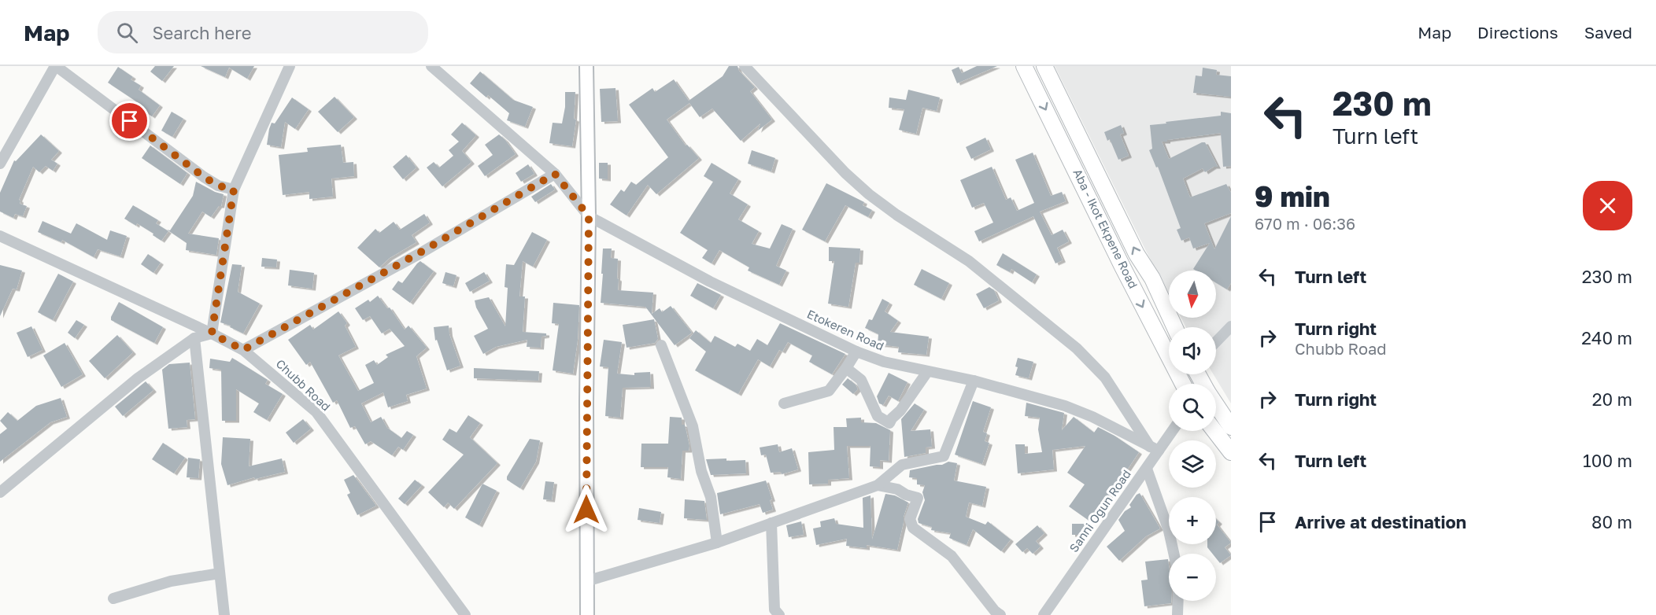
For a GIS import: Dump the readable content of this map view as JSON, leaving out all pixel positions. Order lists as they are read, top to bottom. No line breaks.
{"streets":{"highway":["Aba - Ikot Ekpene Road"],"street":["Etokeren Road","Chubb Road","Sanni Ogun Road"]},"crossings":[["Etokeren Road","Sanni Ogun Road"]],"north":"bottom","page":{"header":"Map","search":"Search here","nav":["Map","Directions","Saved"],"turn":["230 m","Turn left"],"heading":["9 min","670 m · 06:36"],"list":[{"name":"Turn left","value":"230 m"},{"name":"Turn right","note":"Chubb Road","value":"240 m"},{"name":"Turn right","value":"20 m"},{"name":"Turn left","value":"100 m"},{"name":"Arrive at destination","value":"80 m"}],"map_buttons":["+","−"]}}
